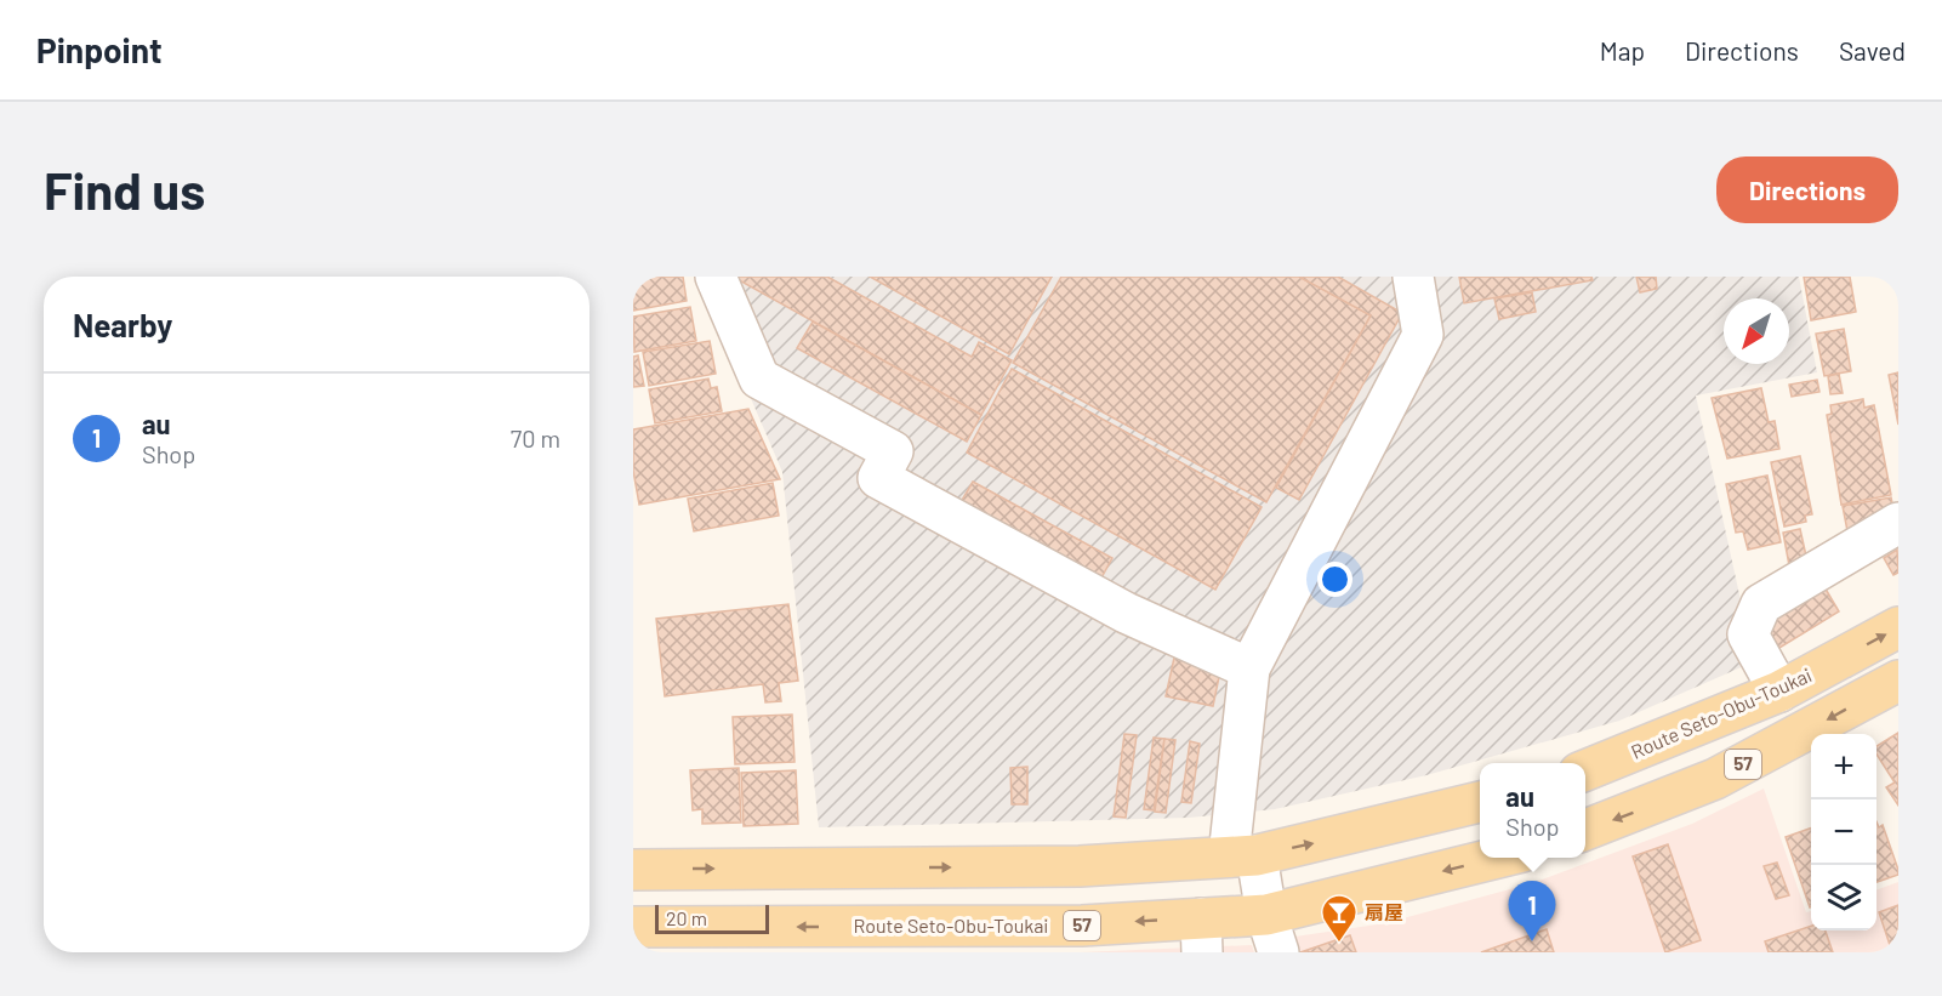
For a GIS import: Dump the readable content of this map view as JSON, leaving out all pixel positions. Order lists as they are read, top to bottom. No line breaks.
{"streets":{"main road":["Route Seto-Obu-Toukai","57"]},"places":{"bar":["扇屋"]},"scale_bar":"20 m","north":"bottom left","page":{"header":"Pinpoint","nav":["Map","Directions","Saved"],"buttons":"Directions","title":"Find us","heading":"Nearby","list":[{"mark":"1","name":"au","note":"Shop","value":"70 m"}],"map_buttons":["+","−"],"popup":["au","Shop"],"pins":"1","scale":"20 m"}}
